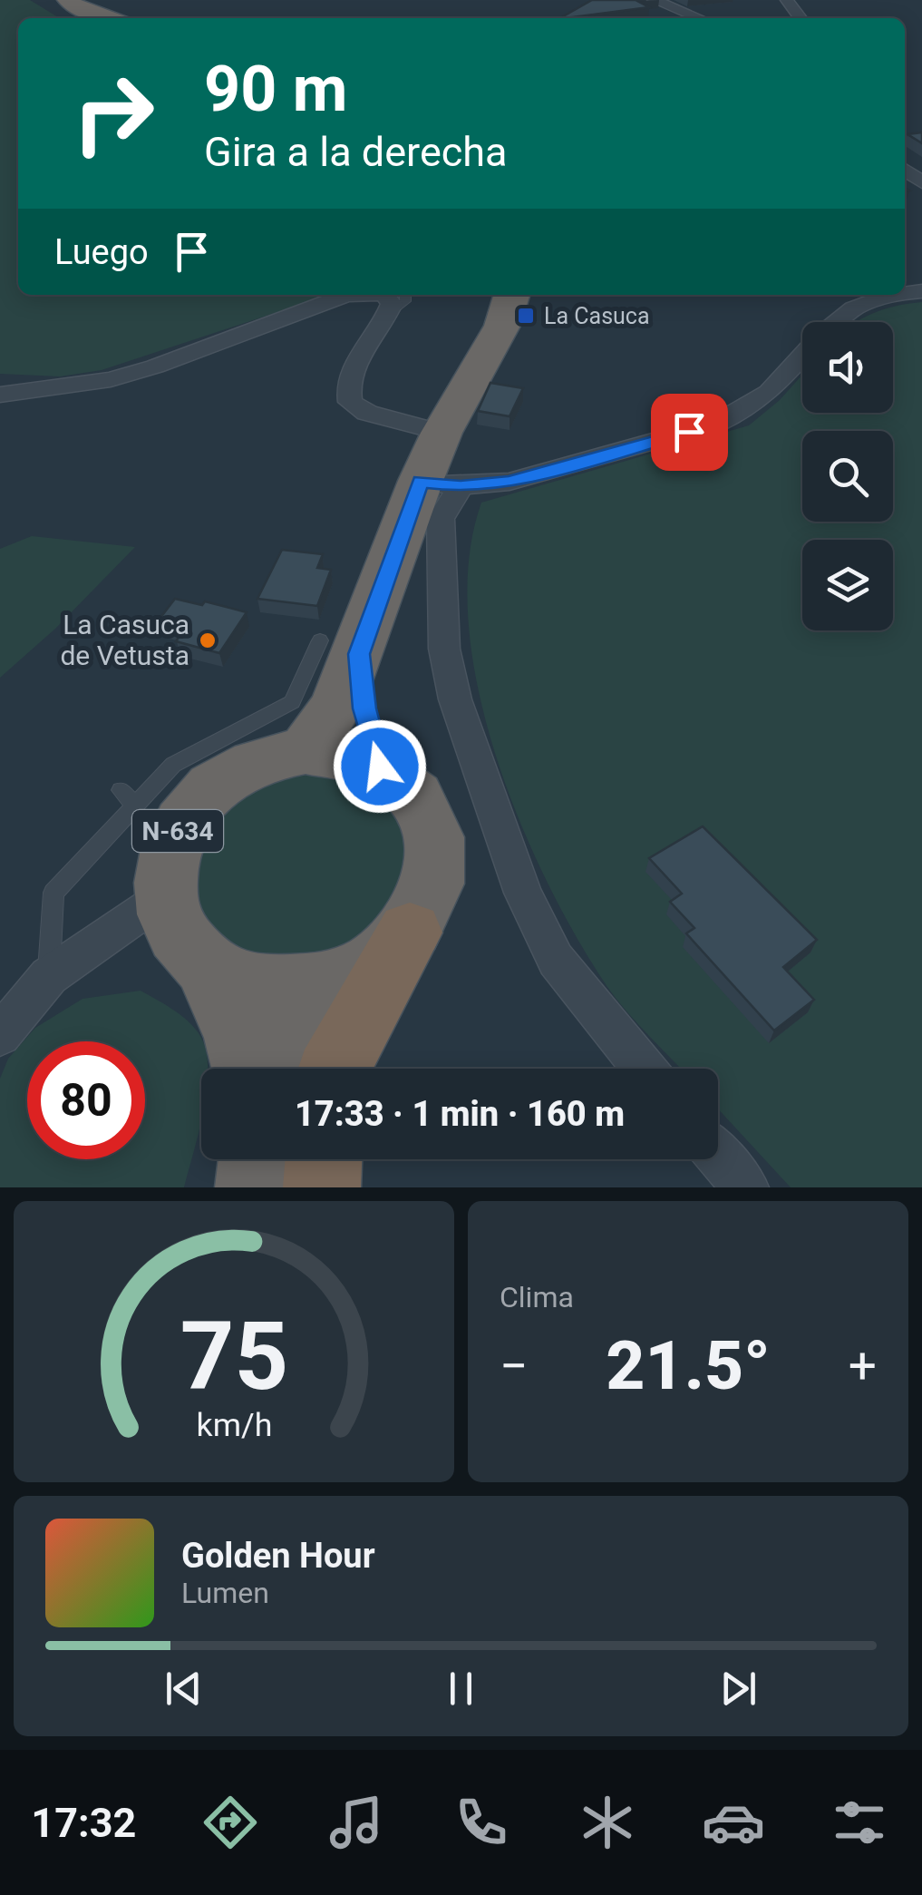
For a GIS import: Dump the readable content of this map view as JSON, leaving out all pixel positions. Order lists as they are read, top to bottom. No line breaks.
{"streets":{"highway":["N-634"]},"places":{"transit":["La Casuca"],"other":["La Casuca de Vetusta"]},"page":{"turn":["90 m","Gira a la derecha"],"then":"Luego","limit":"80","trip":"17:33 · 1 min · 160 m","tile":"Clima","heat":["−","21.5°","+"],"song":["Golden Hour","Lumen"],"tabs":"17:32","gauge":["75","km/h"]}}
